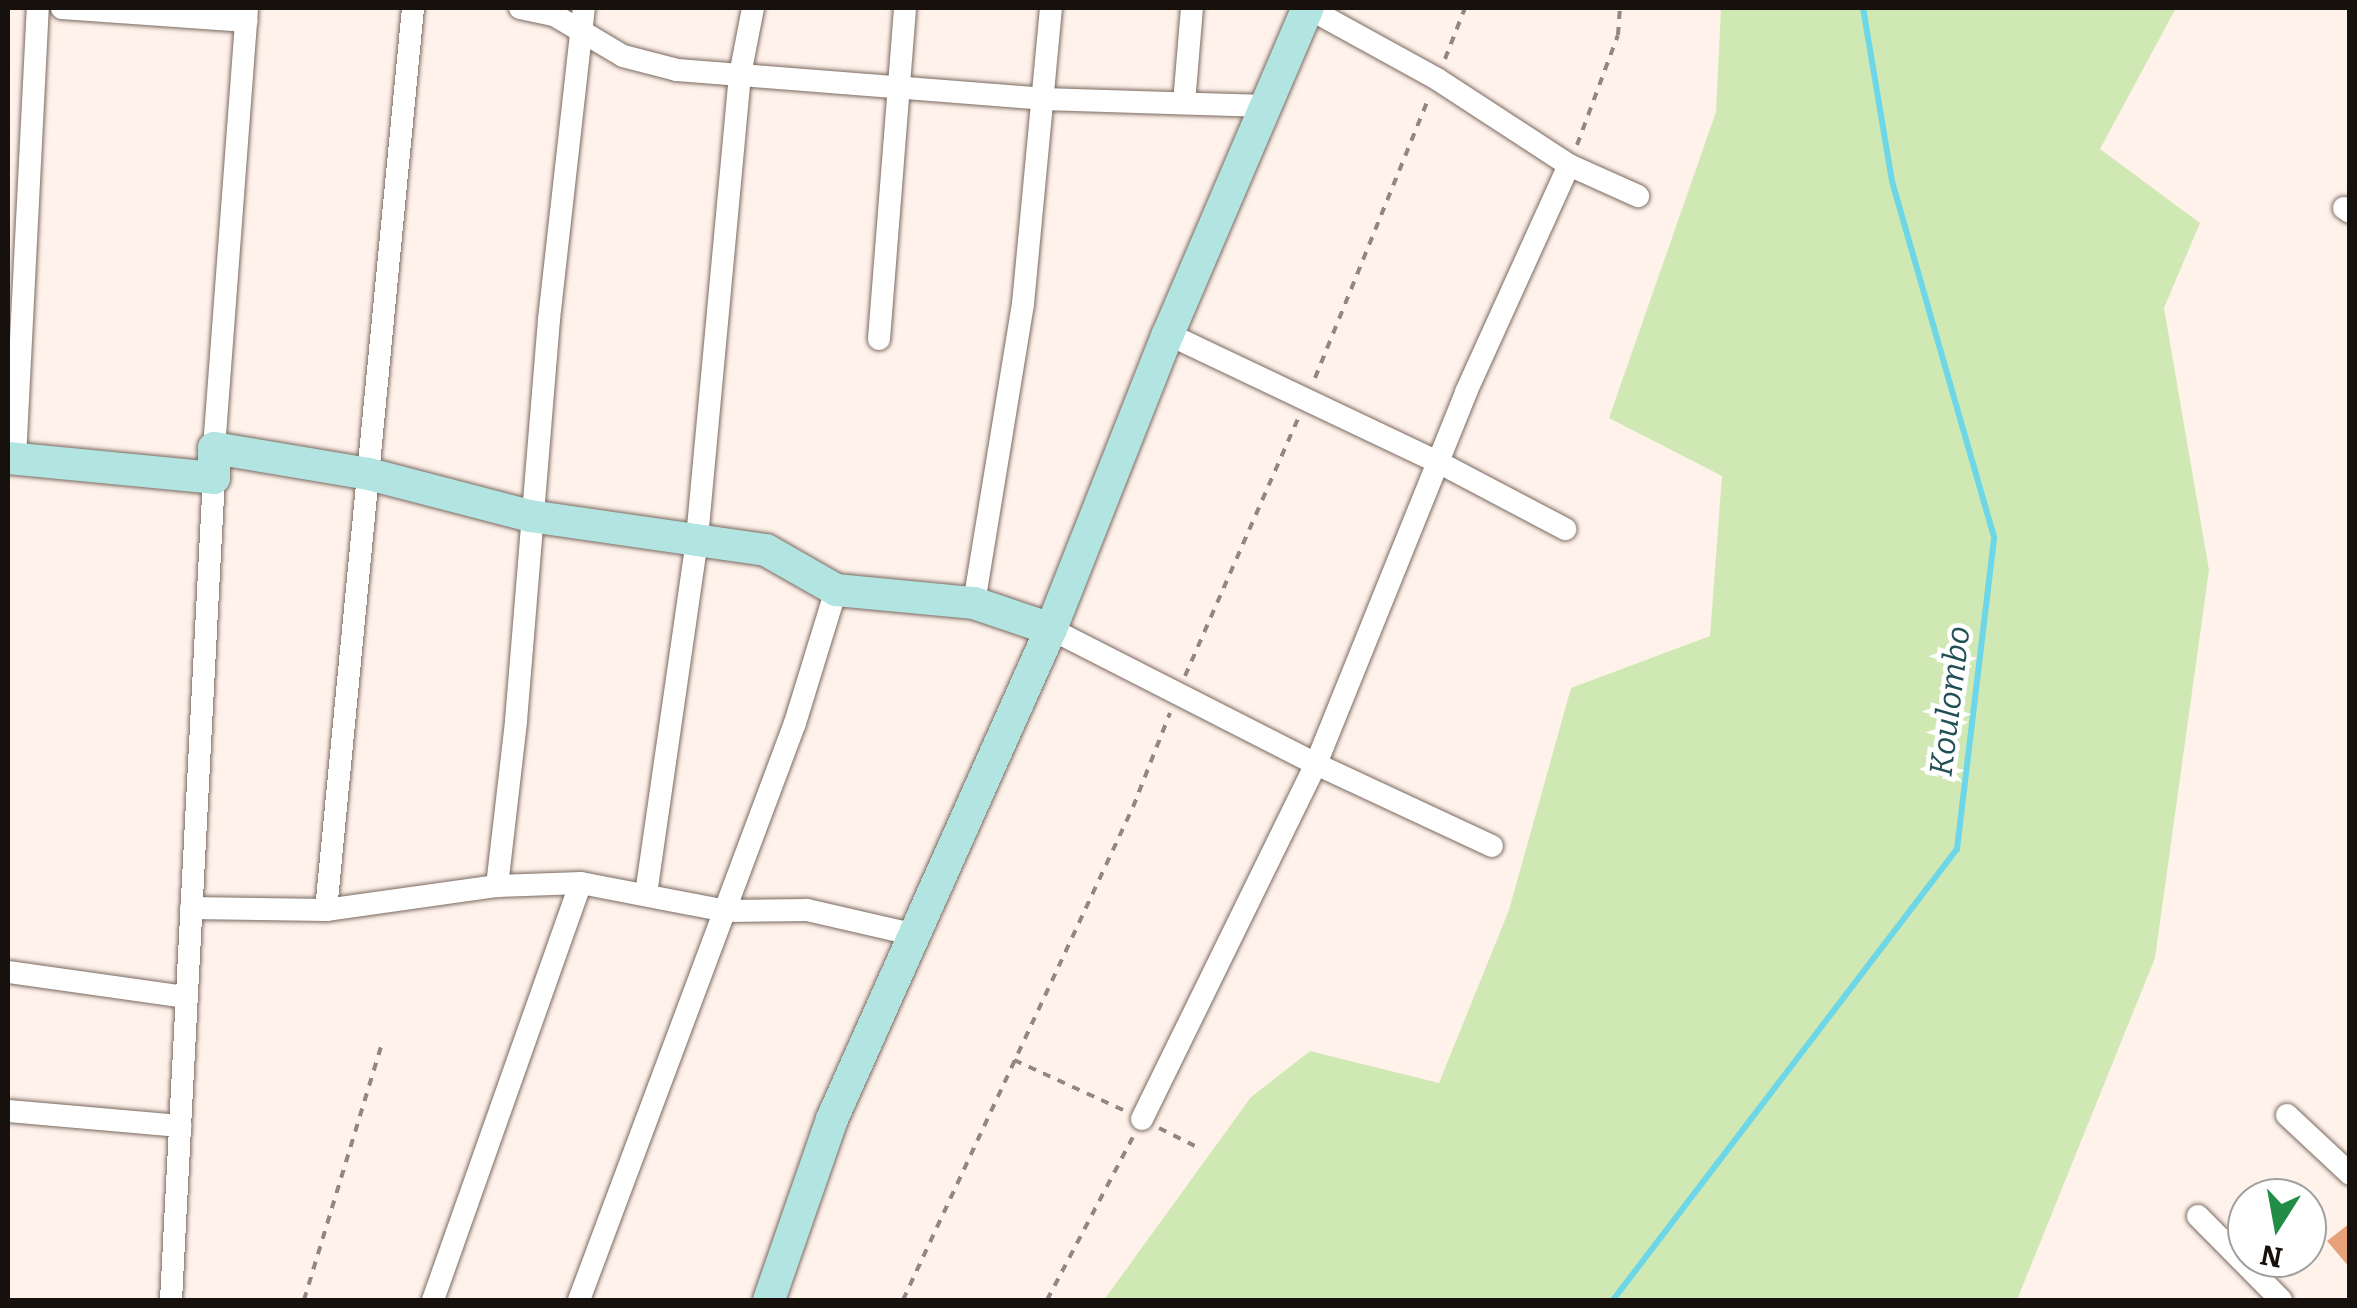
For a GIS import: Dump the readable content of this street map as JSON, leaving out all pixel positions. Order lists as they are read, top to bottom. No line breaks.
{"water":["Koulombo"],"north":"bottom"}
